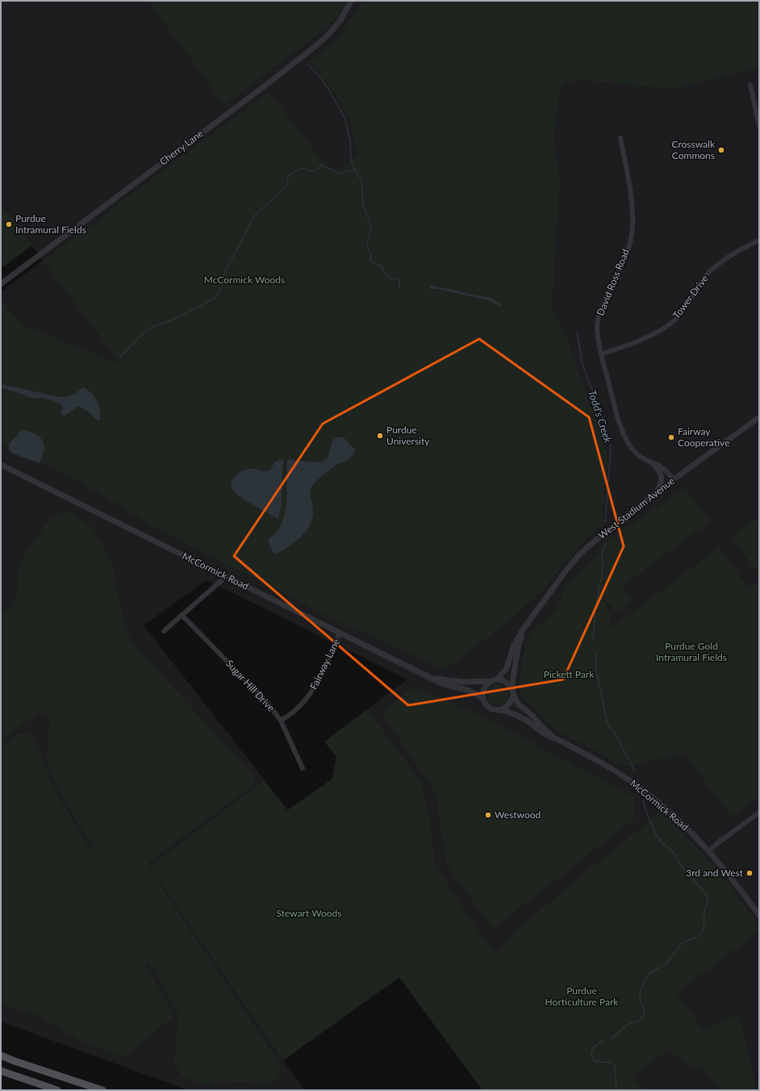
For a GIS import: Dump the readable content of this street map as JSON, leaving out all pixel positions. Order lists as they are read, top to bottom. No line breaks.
{"streets":{"street":["Cherry Lane","David Ross Road","Tower Drive","West Stadium Avenue","McCormick Road","Fairway Lane","Sugar Hill Drive"]},"crossings":[["David Ross Road","Tower Drive"],["David Ross Road","West Stadium Avenue"],["West Stadium Avenue","McCormick Road"],["McCormick Road","Fairway Lane"],["Fairway Lane","Sugar Hill Drive"]],"water":["Todd's Creek"],"parks":["McCormick Woods","Purdue Gold Intramural Fields","Pickett Park","Stewart Woods","Purdue Horticulture Park"],"places":["Crosswalk Commons","Purdue Intramural Fields","Purdue University","Fairway Cooperative","Westwood","3rd and West"]}
